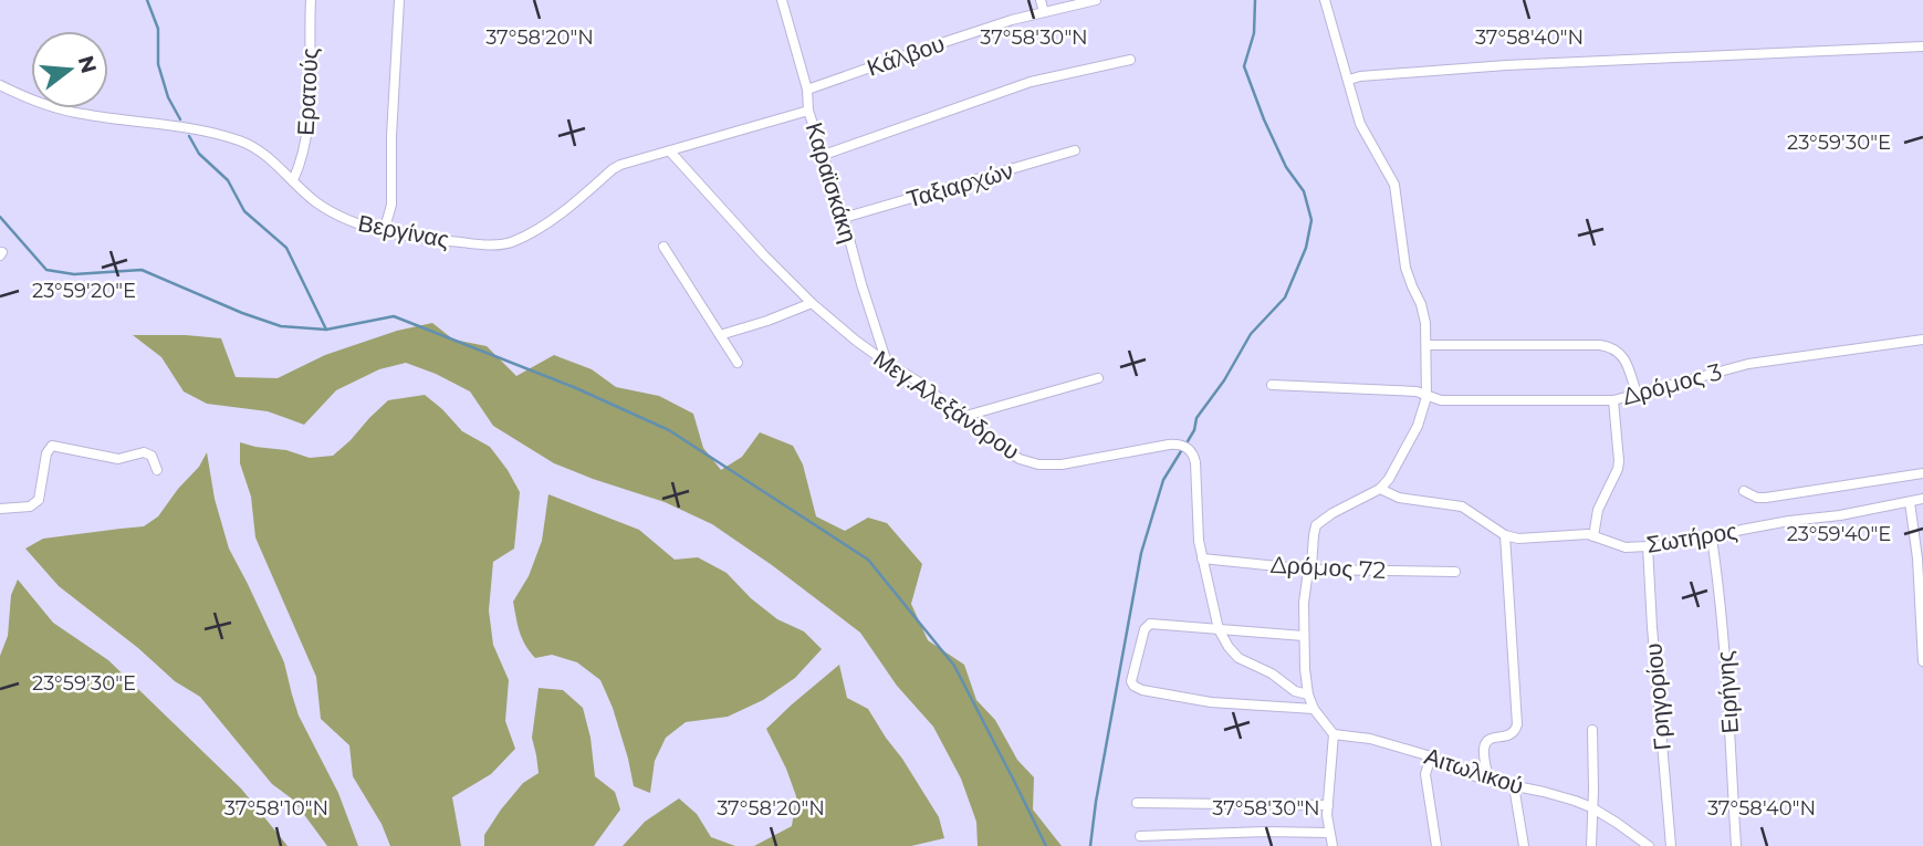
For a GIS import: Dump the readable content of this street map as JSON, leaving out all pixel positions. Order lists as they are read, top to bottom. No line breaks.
{"streets":{"street":["Κάλβου","Ερατούς","Καραϊσκάκη","Ταξιαρχών","Βεργίνας","Δρόμος 3","Μεγ.Αλεξάνδρου","Σωτήρος","Δρόμος 72","Ειρήνης","Γρηγορίου","Αιτωλικού"]},"crossings":[["Κάλβου","Καραϊσκάκη"],["Ερατούς","Βεργίνας"],["Καραϊσκάκη","Ταξιαρχών"],["Καραϊσκάκη","Βεργίνας"],["Καραϊσκάκη","Μεγ.Αλεξάνδρου"],["Βεργίνας","Μεγ.Αλεξάνδρου"],["Μεγ.Αλεξάνδρου","Δρόμος 72"],["Σωτήρος","Ειρήνης"],["Σωτήρος","Γρηγορίου"]],"north":"right","coordinates":["37°58'20\"N","37°58'30\"N","37°58'40\"N","23°59'30\"E","23°59'20\"E","23°59'40\"E","37°58'10\"N"]}
